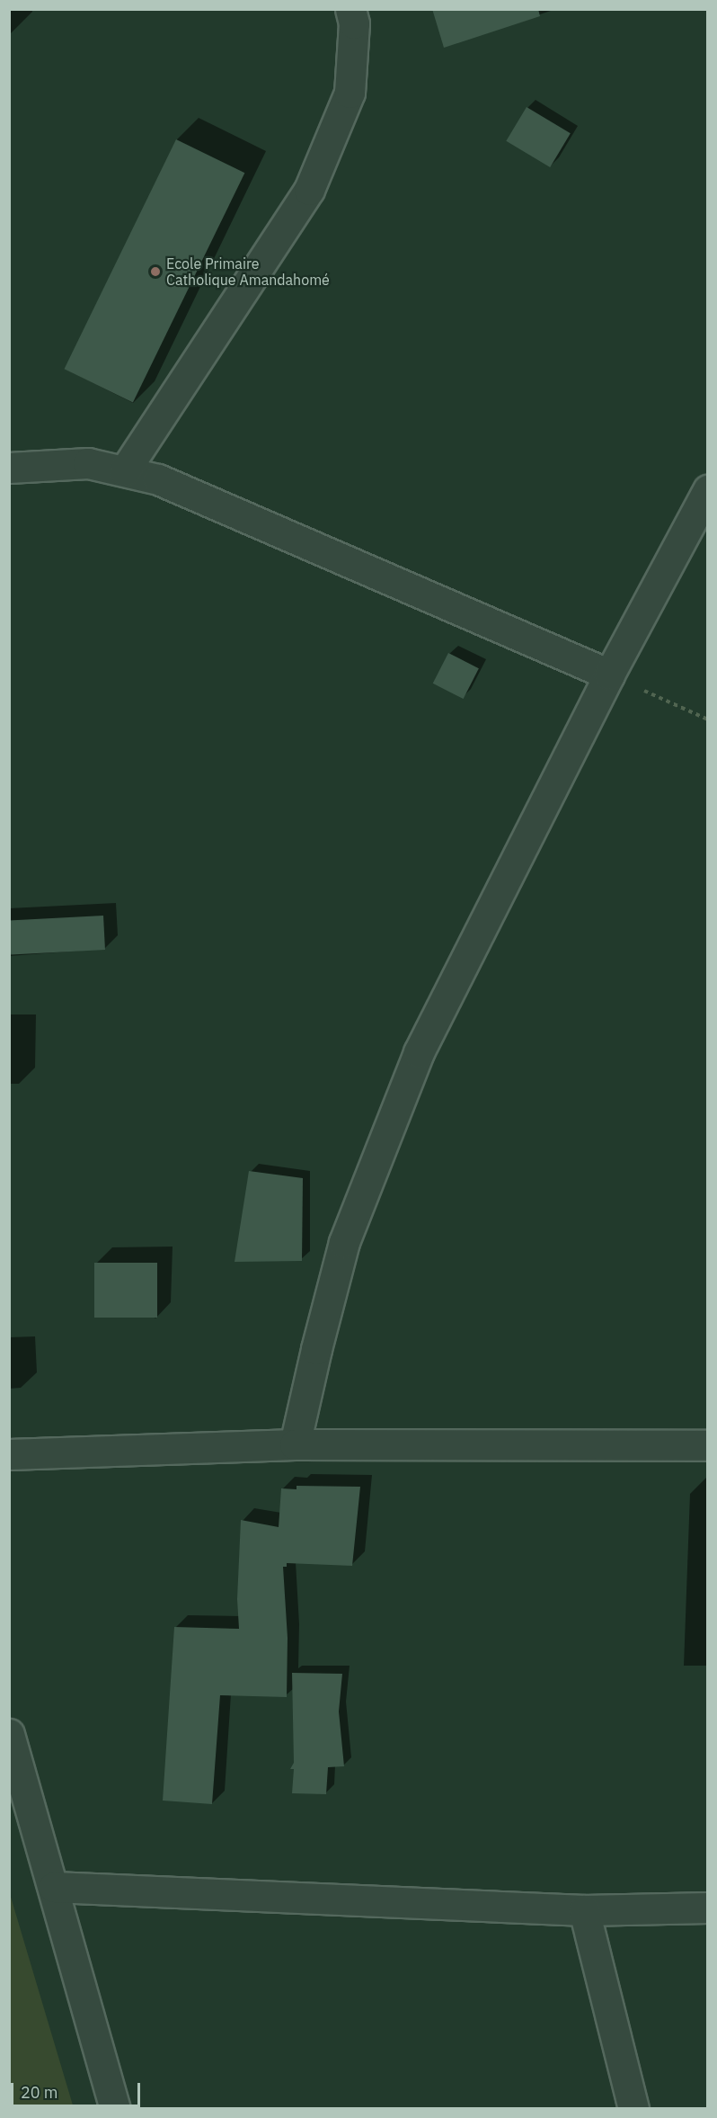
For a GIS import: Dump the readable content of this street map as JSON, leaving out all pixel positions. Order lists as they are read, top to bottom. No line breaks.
{"places":["Ecole Primaire Catholique Amandahomé"],"scale_bar":"20 m"}
